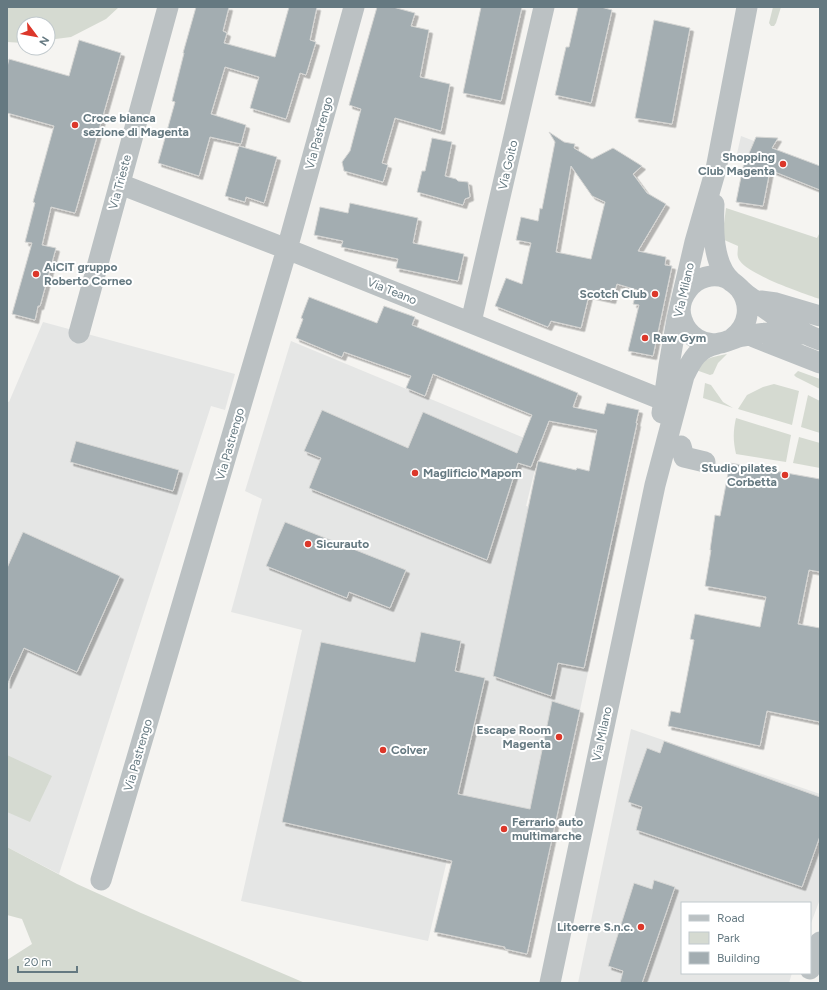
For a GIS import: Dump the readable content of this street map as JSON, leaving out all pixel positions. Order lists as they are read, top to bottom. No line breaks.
{"streets":{"street":["Via Pastrengo","Via Goito","Via Trieste","Via Milano","Via Teano"]},"crossings":[["Via Pastrengo","Via Teano"],["Via Goito","Via Teano"],["Via Trieste","Via Teano"],["Via Milano","Via Teano"]],"places":["Croce bianca sezione di Magenta","Shopping Club Magenta","AiCiT gruppo Roberto Corneo","Scotch Club","Raw Gym","Maglificio Mapom","Studio pilates Corbetta","Sicurauto","Escape Room Magenta","Colver","Ferrario auto multimarche","Litoerre S.n.c."],"legend":["Road","Park","Building"],"scale_bar":"20 m","north":"bottom right"}
